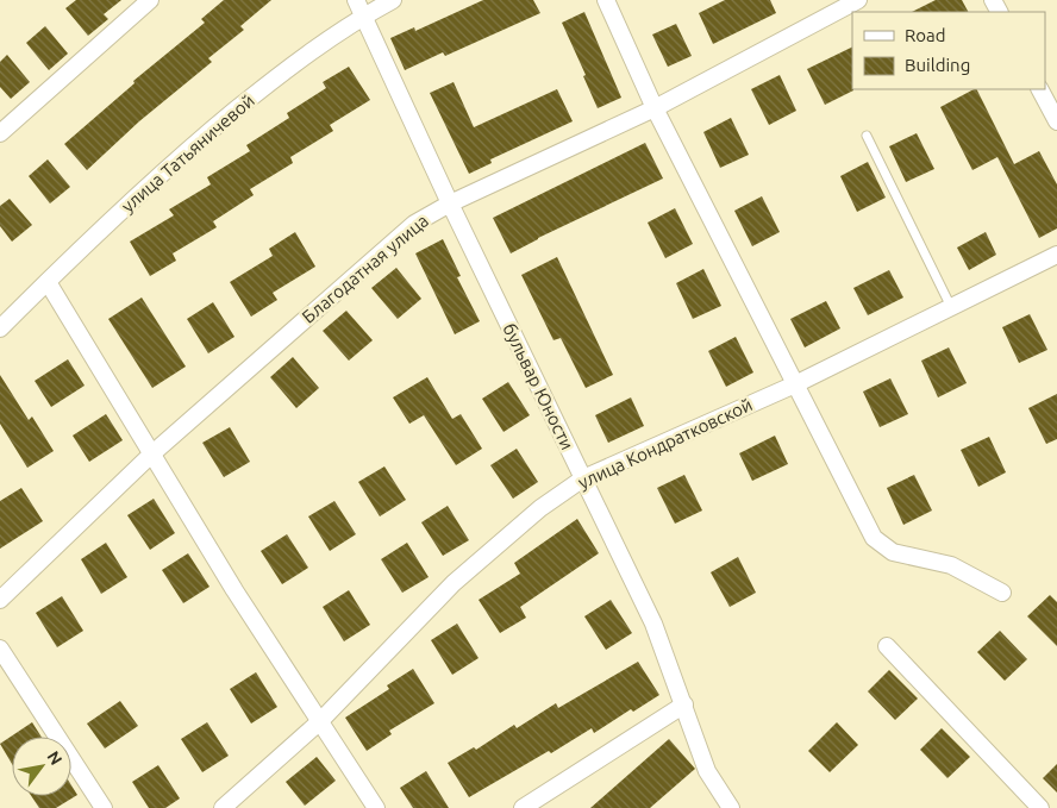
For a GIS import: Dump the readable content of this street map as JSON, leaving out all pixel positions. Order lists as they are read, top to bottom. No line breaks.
{"streets":{"street":["улица Татьяничевой","Благодатная улица","бульвар Юности","улица Кондратковской"]},"crossings":[["улица Татьяничевой","бульвар Юности"],["Благодатная улица","бульвар Юности"],["бульвар Юности","улица Кондратковской"]],"legend":["Road","Building"],"north":"top right"}
